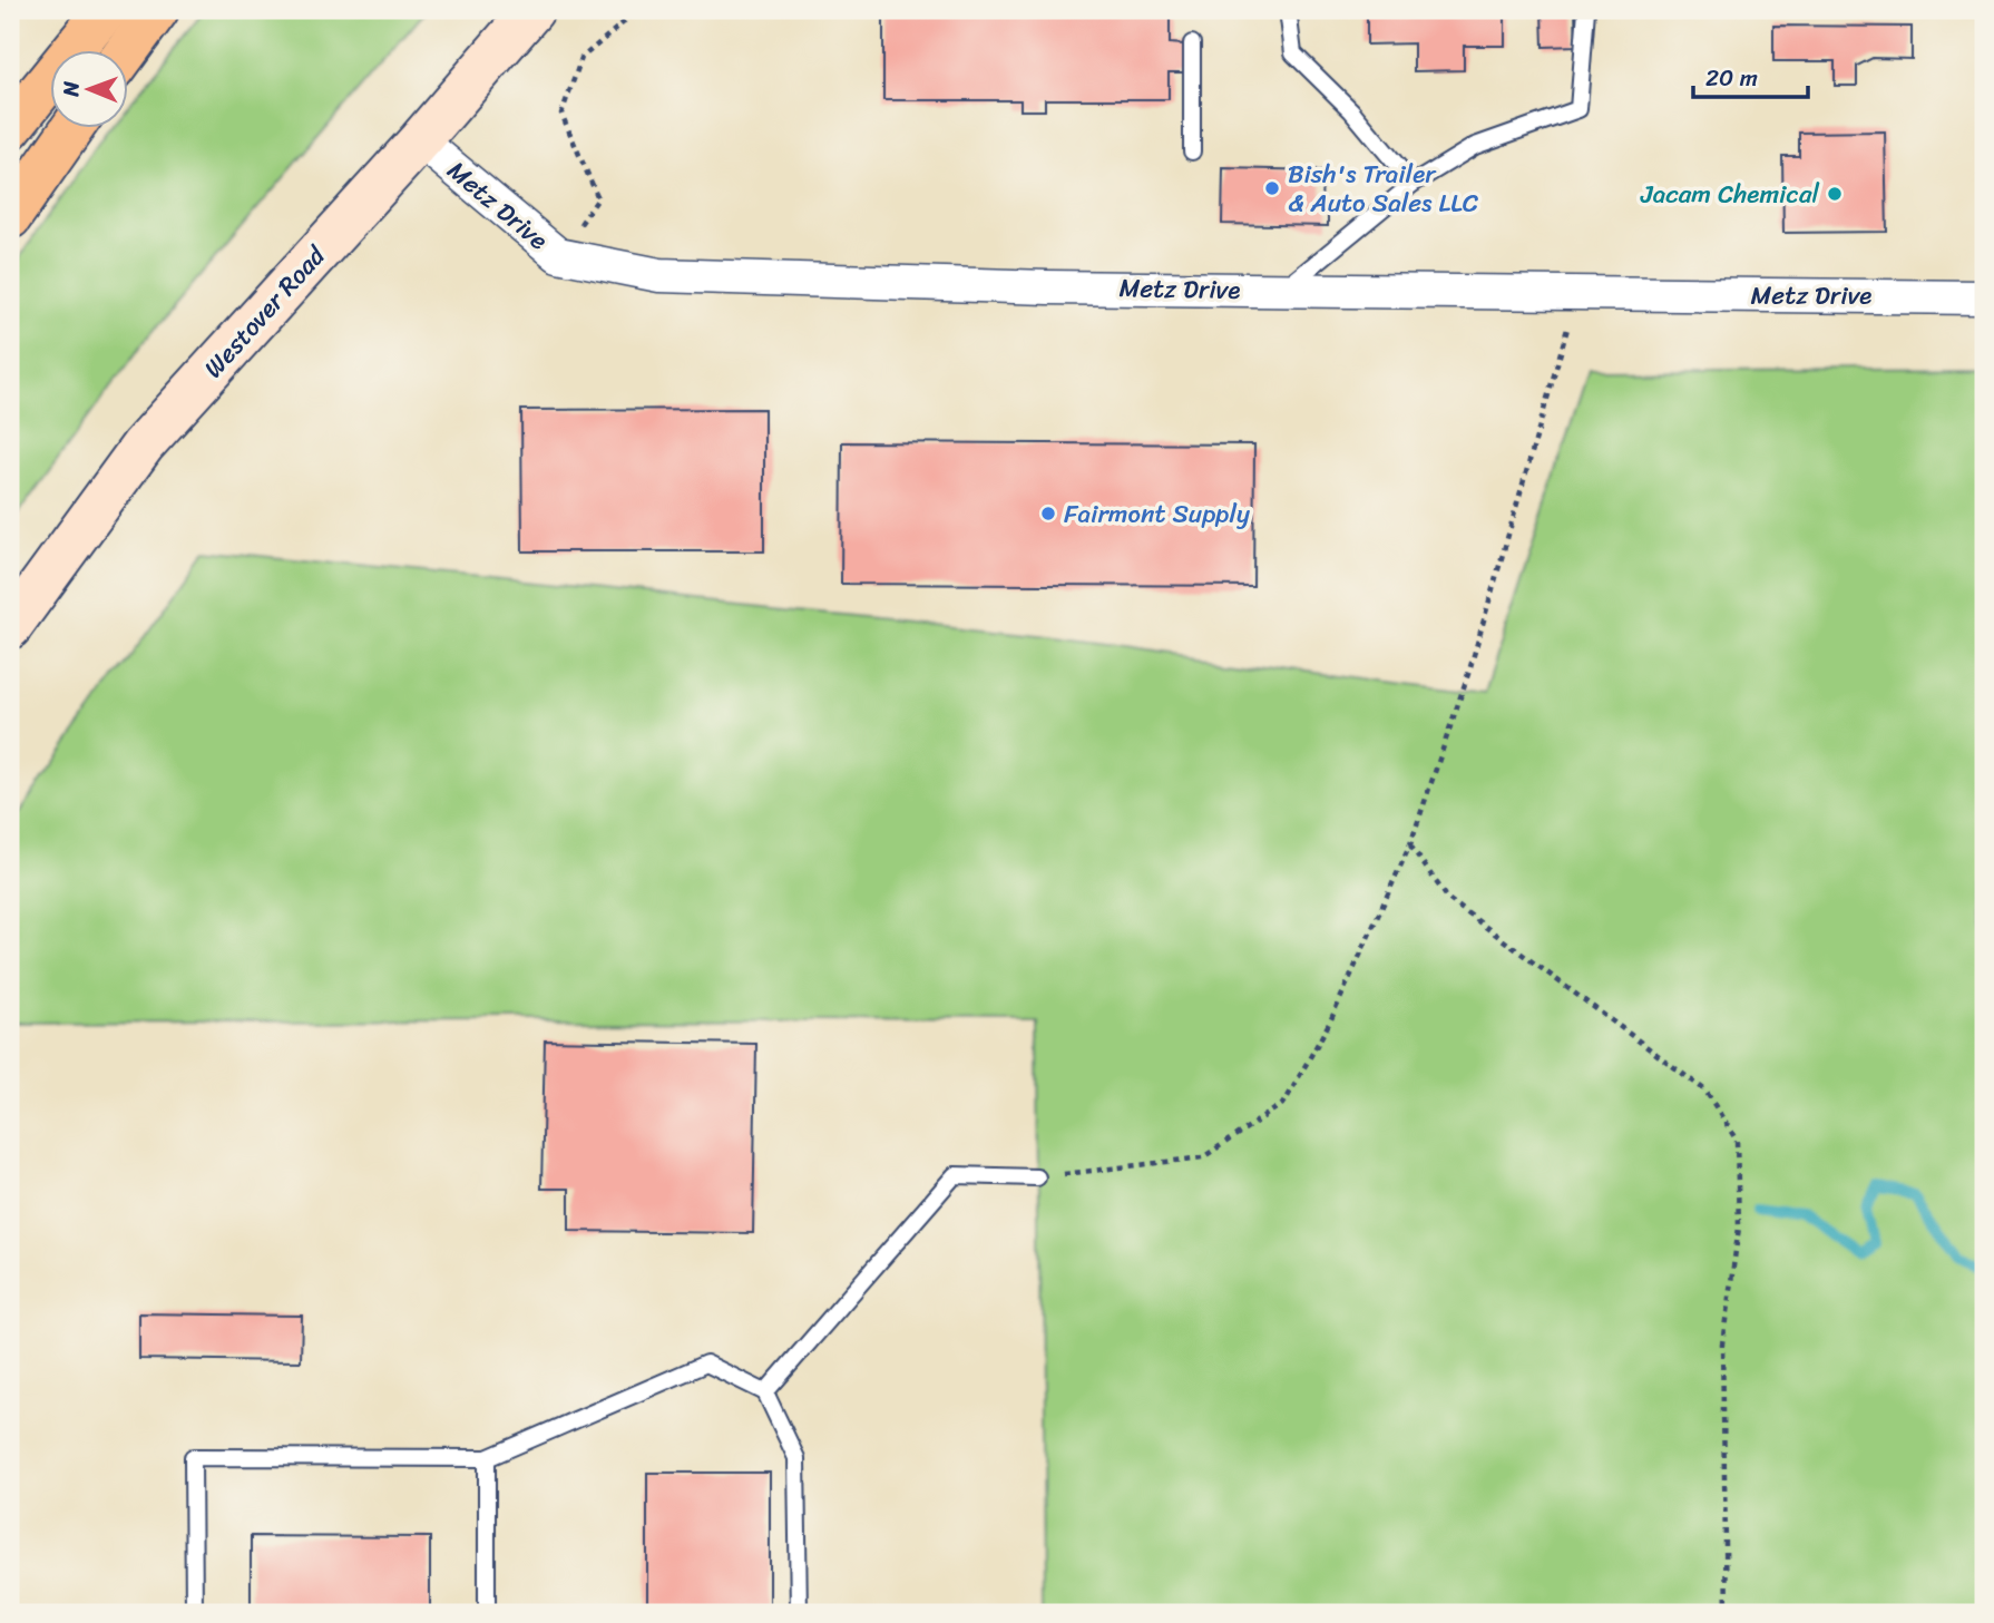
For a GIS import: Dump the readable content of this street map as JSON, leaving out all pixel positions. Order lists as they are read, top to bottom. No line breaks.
{"streets":{"street":["Metz Drive","Westover Road"]},"crossings":[["Metz Drive","Westover Road"]],"places":["Bish's Trailer & Auto Sales LLC","Jacam Chemical","Fairmont Supply"],"scale_bar":"20 m","north":"left"}
